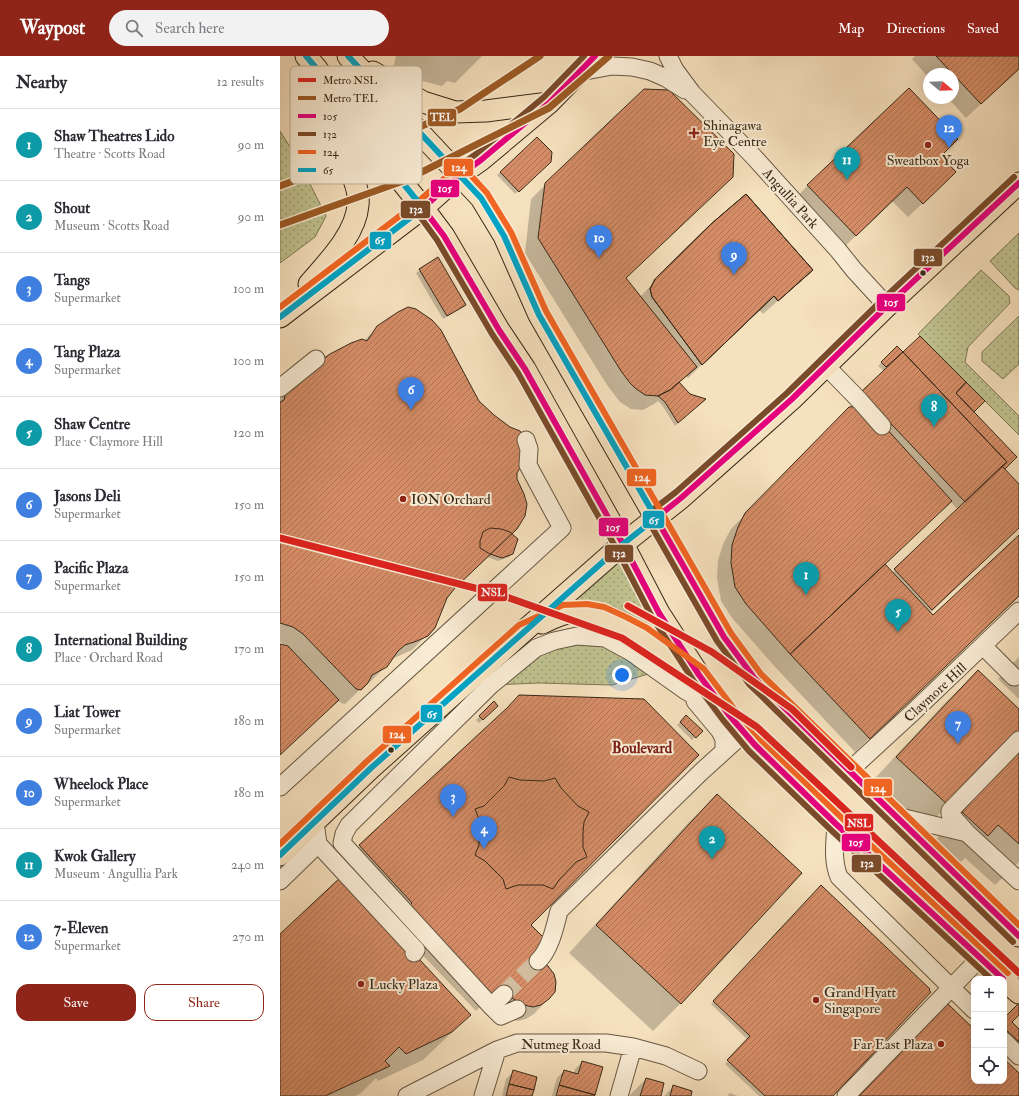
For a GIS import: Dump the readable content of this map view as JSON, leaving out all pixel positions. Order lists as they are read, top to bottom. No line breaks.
{"streets":{"street":["Angullia Park","Claymore Hill","Nutmeg Road"]},"districts":["Boulevard"],"places":{"health":["Shinagawa Eye Centre"],"other":["Sweatbox Yoga","ION Orchard","Lucky Plaza","Grand Hyatt Singapore","Far East Plaza"]},"lines":["metro line TEL","transit line 105","transit line 132","transit line 65","transit line 124","metro line NSL"],"legend":["Metro NSL","Metro TEL","105","132","124","65"],"north":"right","page":{"header":"Waypost","search":"Search here","nav":["Map","Directions","Saved"],"heading":["Nearby","12 results"],"list":[{"mark":"1","name":"Shaw Theatres Lido","note":"Theatre · Scotts Road","value":"90 m"},{"mark":"2","name":"Shout","note":"Museum · Scotts Road","value":"90 m"},{"mark":"3","name":"Tangs","note":"Supermarket","value":"100 m"},{"mark":"4","name":"Tang Plaza","note":"Supermarket","value":"100 m"},{"mark":"5","name":"Shaw Centre","note":"Place · Claymore Hill","value":"120 m"},{"mark":"6","name":"Jasons Deli","note":"Supermarket","value":"150 m"},{"mark":"7","name":"Pacific Plaza","note":"Supermarket","value":"150 m"},{"mark":"8","name":"International Building","note":"Place · Orchard Road","value":"170 m"},{"mark":"9","name":"Liat Tower","note":"Supermarket","value":"180 m"},{"mark":"10","name":"Wheelock Place","note":"Supermarket","value":"180 m"},{"mark":"11","name":"Kwok Gallery","note":"Museum · Angullia Park","value":"240 m"},{"mark":"12","name":"7-Eleven","note":"Supermarket","value":"270 m"}],"pins":["12","11","10","9","6","8","1","5","7","3","4","2"],"buttons":["Save","Share"],"map_buttons":["+","−"]}}
